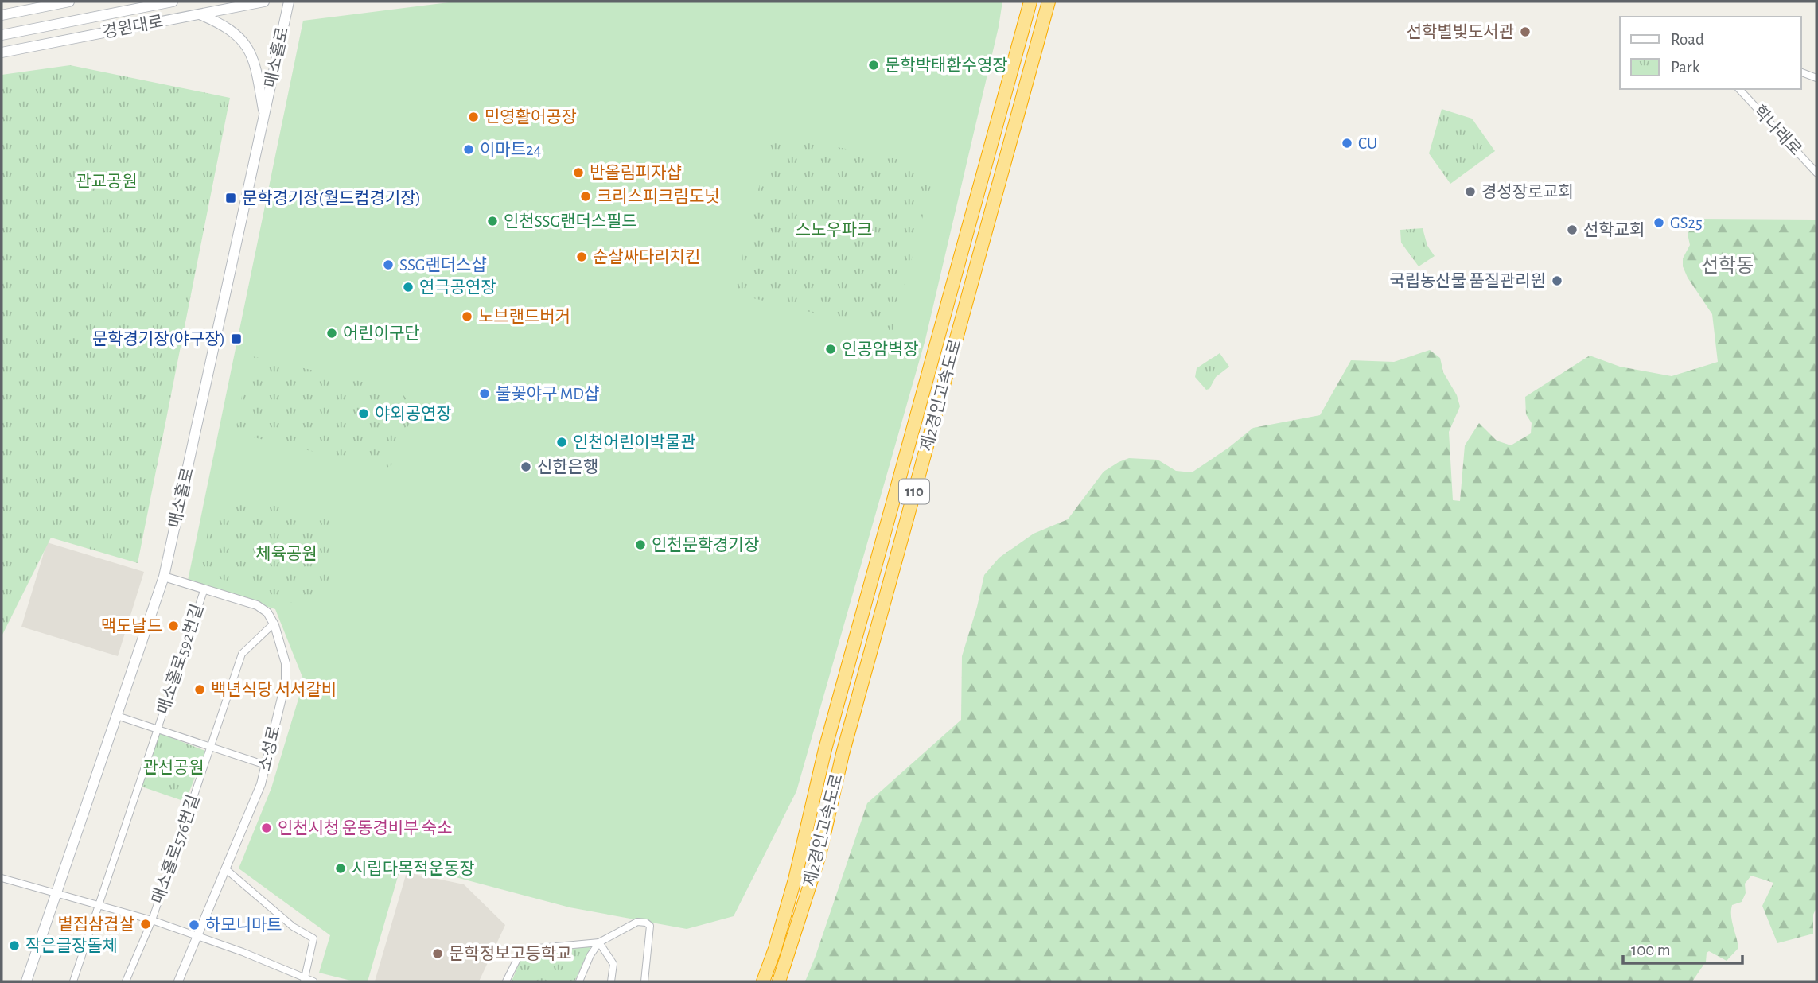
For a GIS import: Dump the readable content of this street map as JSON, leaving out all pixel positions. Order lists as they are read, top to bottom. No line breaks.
{"streets":{"highway":["제2경인고속도로","110"],"main road":["경원대로","매소홀로"],"street":["학나래로","매소홀로592번길","소성로","매소홀로576번길"]},"crossings":[["매소홀로","매소홀로592번길"],["매소홀로","매소홀로576번길"],["매소홀로592번길","소성로"],["매소홀로592번길","매소홀로576번길"],["소성로","매소홀로576번길"]],"districts":["선학동"],"parks":["관교공원","스노우파크","체육공원","관선공원"],"places":{"other":["선학별빛도서관","문학박태환수영장","민영활어공장","CU","이마트24","반올림피자샵","경성장로교회","크리스피크림도넛","인천SSG랜더스필드","GS25","선학교회","순살싸다리치킨","SSG랜더스샵","국립농산물 품질관리원","연극공연장","노브랜드버거","어린이구단","인공암벽장","불꽃야구 MD샵","야외공연장","인천어린이박물관","신한은행","인천문학경기장","맥도날드","백년식당 서서갈비","인천시청 운동경비부 숙소","시립다목적운동장","볕집삼겹살","하모니마트","작은글장돌체","문학정보고등학교"],"transit":["문학경기장(월드컵경기장)","문학경기장(야구장)"]},"legend":["Road","Park"],"scale_bar":"100 m"}
